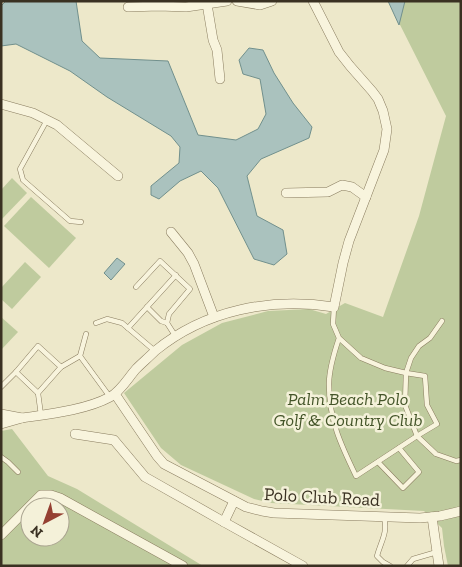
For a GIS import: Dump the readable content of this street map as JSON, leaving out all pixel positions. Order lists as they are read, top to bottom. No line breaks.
{"streets":{"street":["Polo Club Road"]},"parks":["Palm Beach Polo Golf & Country Club"],"north":"bottom left"}
